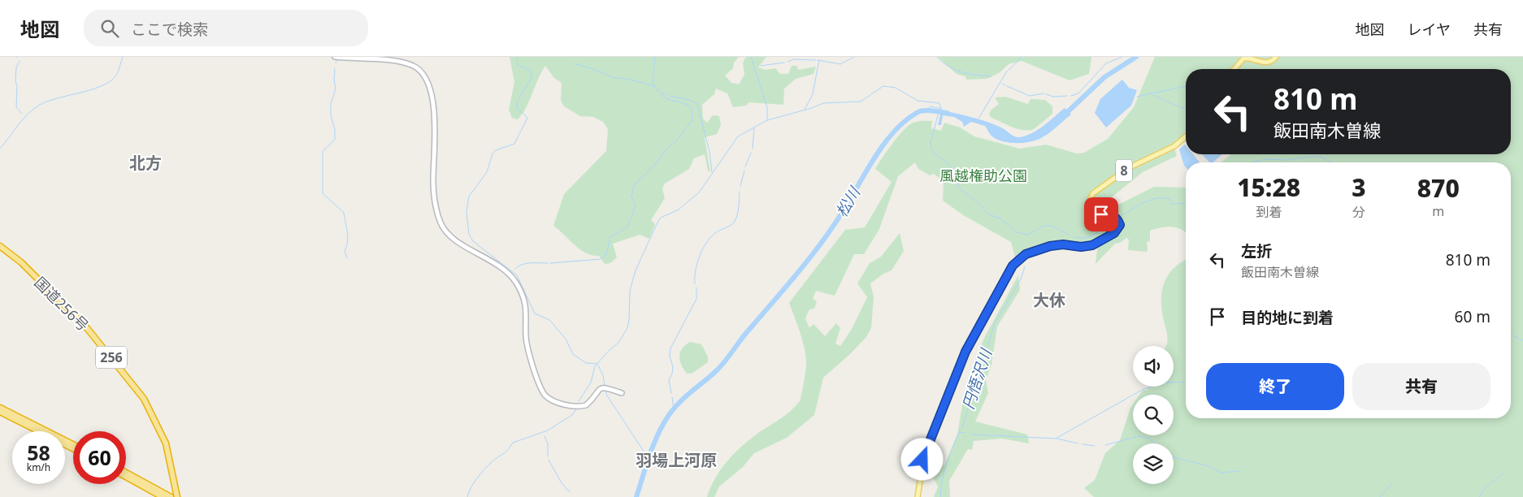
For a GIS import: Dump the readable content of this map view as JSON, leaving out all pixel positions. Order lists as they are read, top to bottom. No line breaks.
{"streets":{"highway":["国道256号","256"],"main road":["8"]},"districts":["北方","大休","羽場上河原"],"water":["松川","円悟沢川"],"parks":["風越権助公園"],"page":{"header":"地図","search":"ここで検索","nav":["地図","レイヤ","共有"],"turn":["810 m","飯田南木曽線"],"eta":["15:28","到着","3","分","870","m"],"list":[{"name":"左折","note":"飯田南木曽線","value":"810 m"},{"name":"目的地に到着","value":"60 m"}],"buttons":["終了","共有"],"speed":"58 km/h","limit":"60"}}
